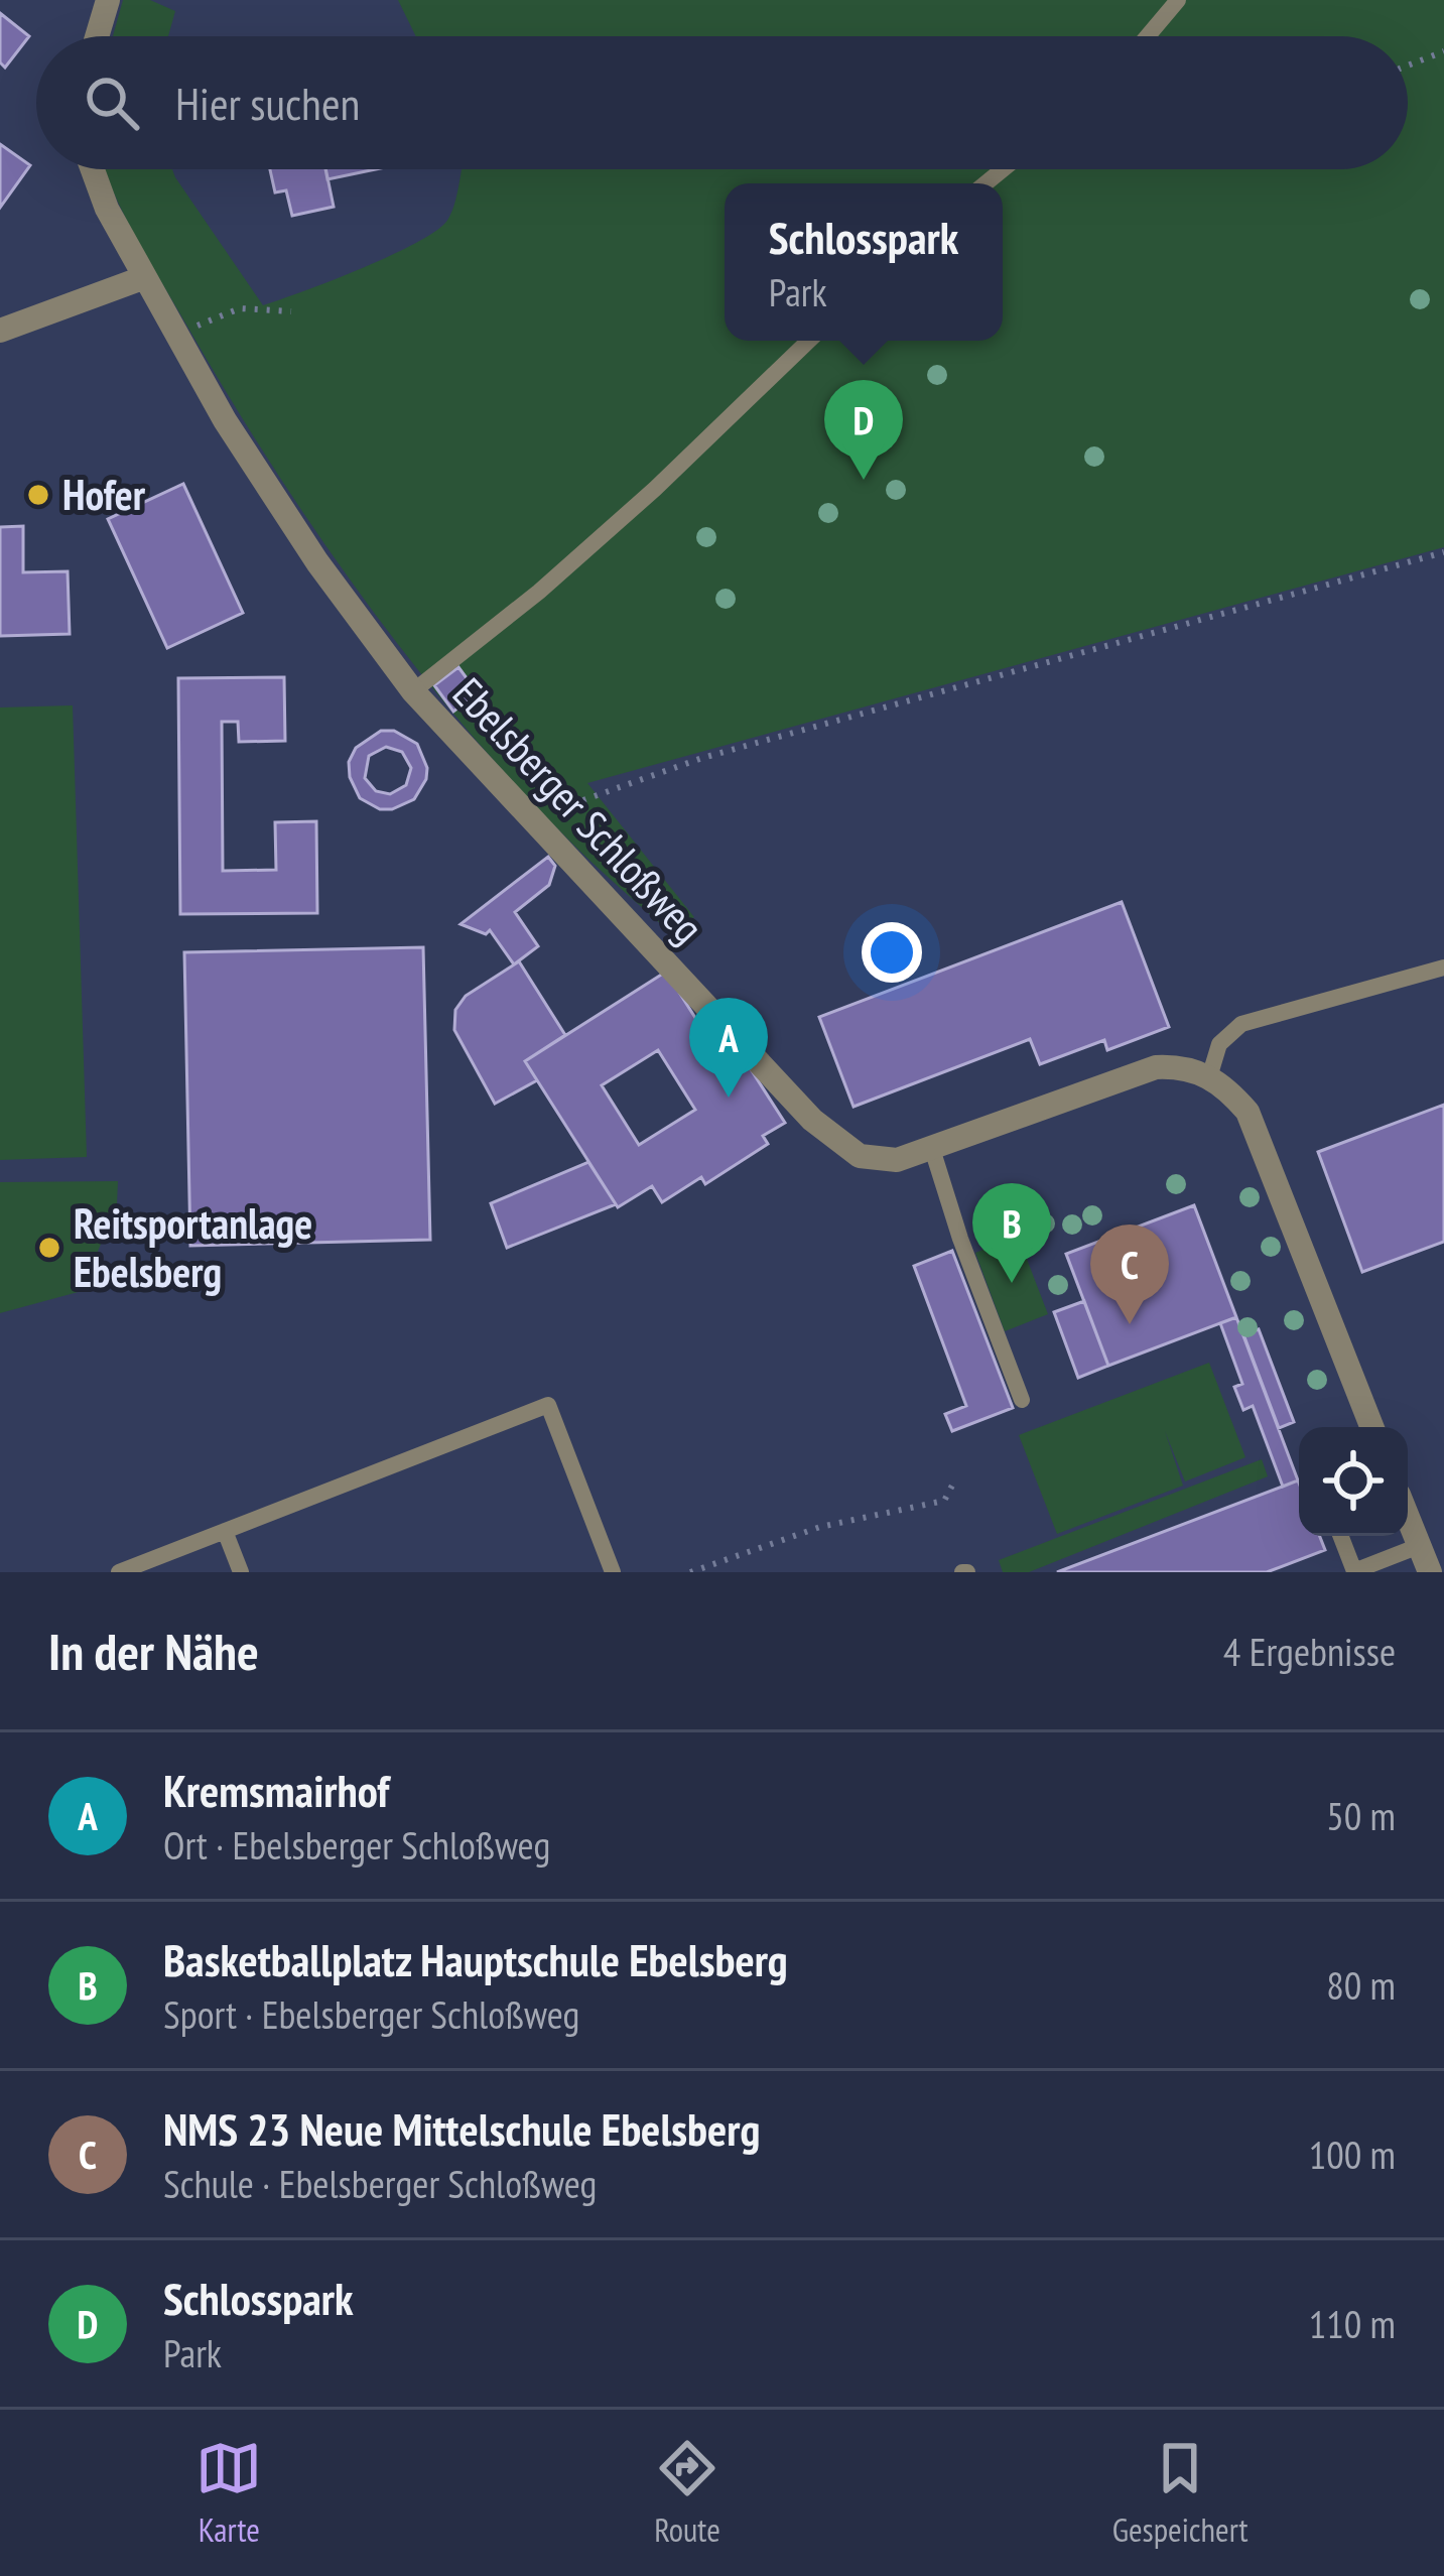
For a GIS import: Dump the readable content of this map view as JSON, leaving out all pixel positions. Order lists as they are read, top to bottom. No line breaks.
{"streets":{"street":["Ebelsberger Schloßweg"]},"places":["Hofer","Reitsportanlage Ebelsberg"],"page":{"search":"Hier suchen","popup":["Schlosspark","Park"],"pins":["D","A","B","C"],"heading":["In der Nähe","4 Ergebnisse"],"list":[{"mark":"A","name":"Kremsmairhof","note":"Ort · Ebelsberger Schloßweg","value":"50 m"},{"mark":"B","name":"Basketballplatz Hauptschule Ebelsberg","note":"Sport · Ebelsberger Schloßweg","value":"80 m"},{"mark":"C","name":"NMS 23 Neue Mittelschule Ebelsberg","note":"Schule · Ebelsberger Schloßweg","value":"100 m"},{"mark":"D","name":"Schlosspark","note":"Park","value":"110 m"}],"nav":["Karte","Route","Gespeichert"]}}
